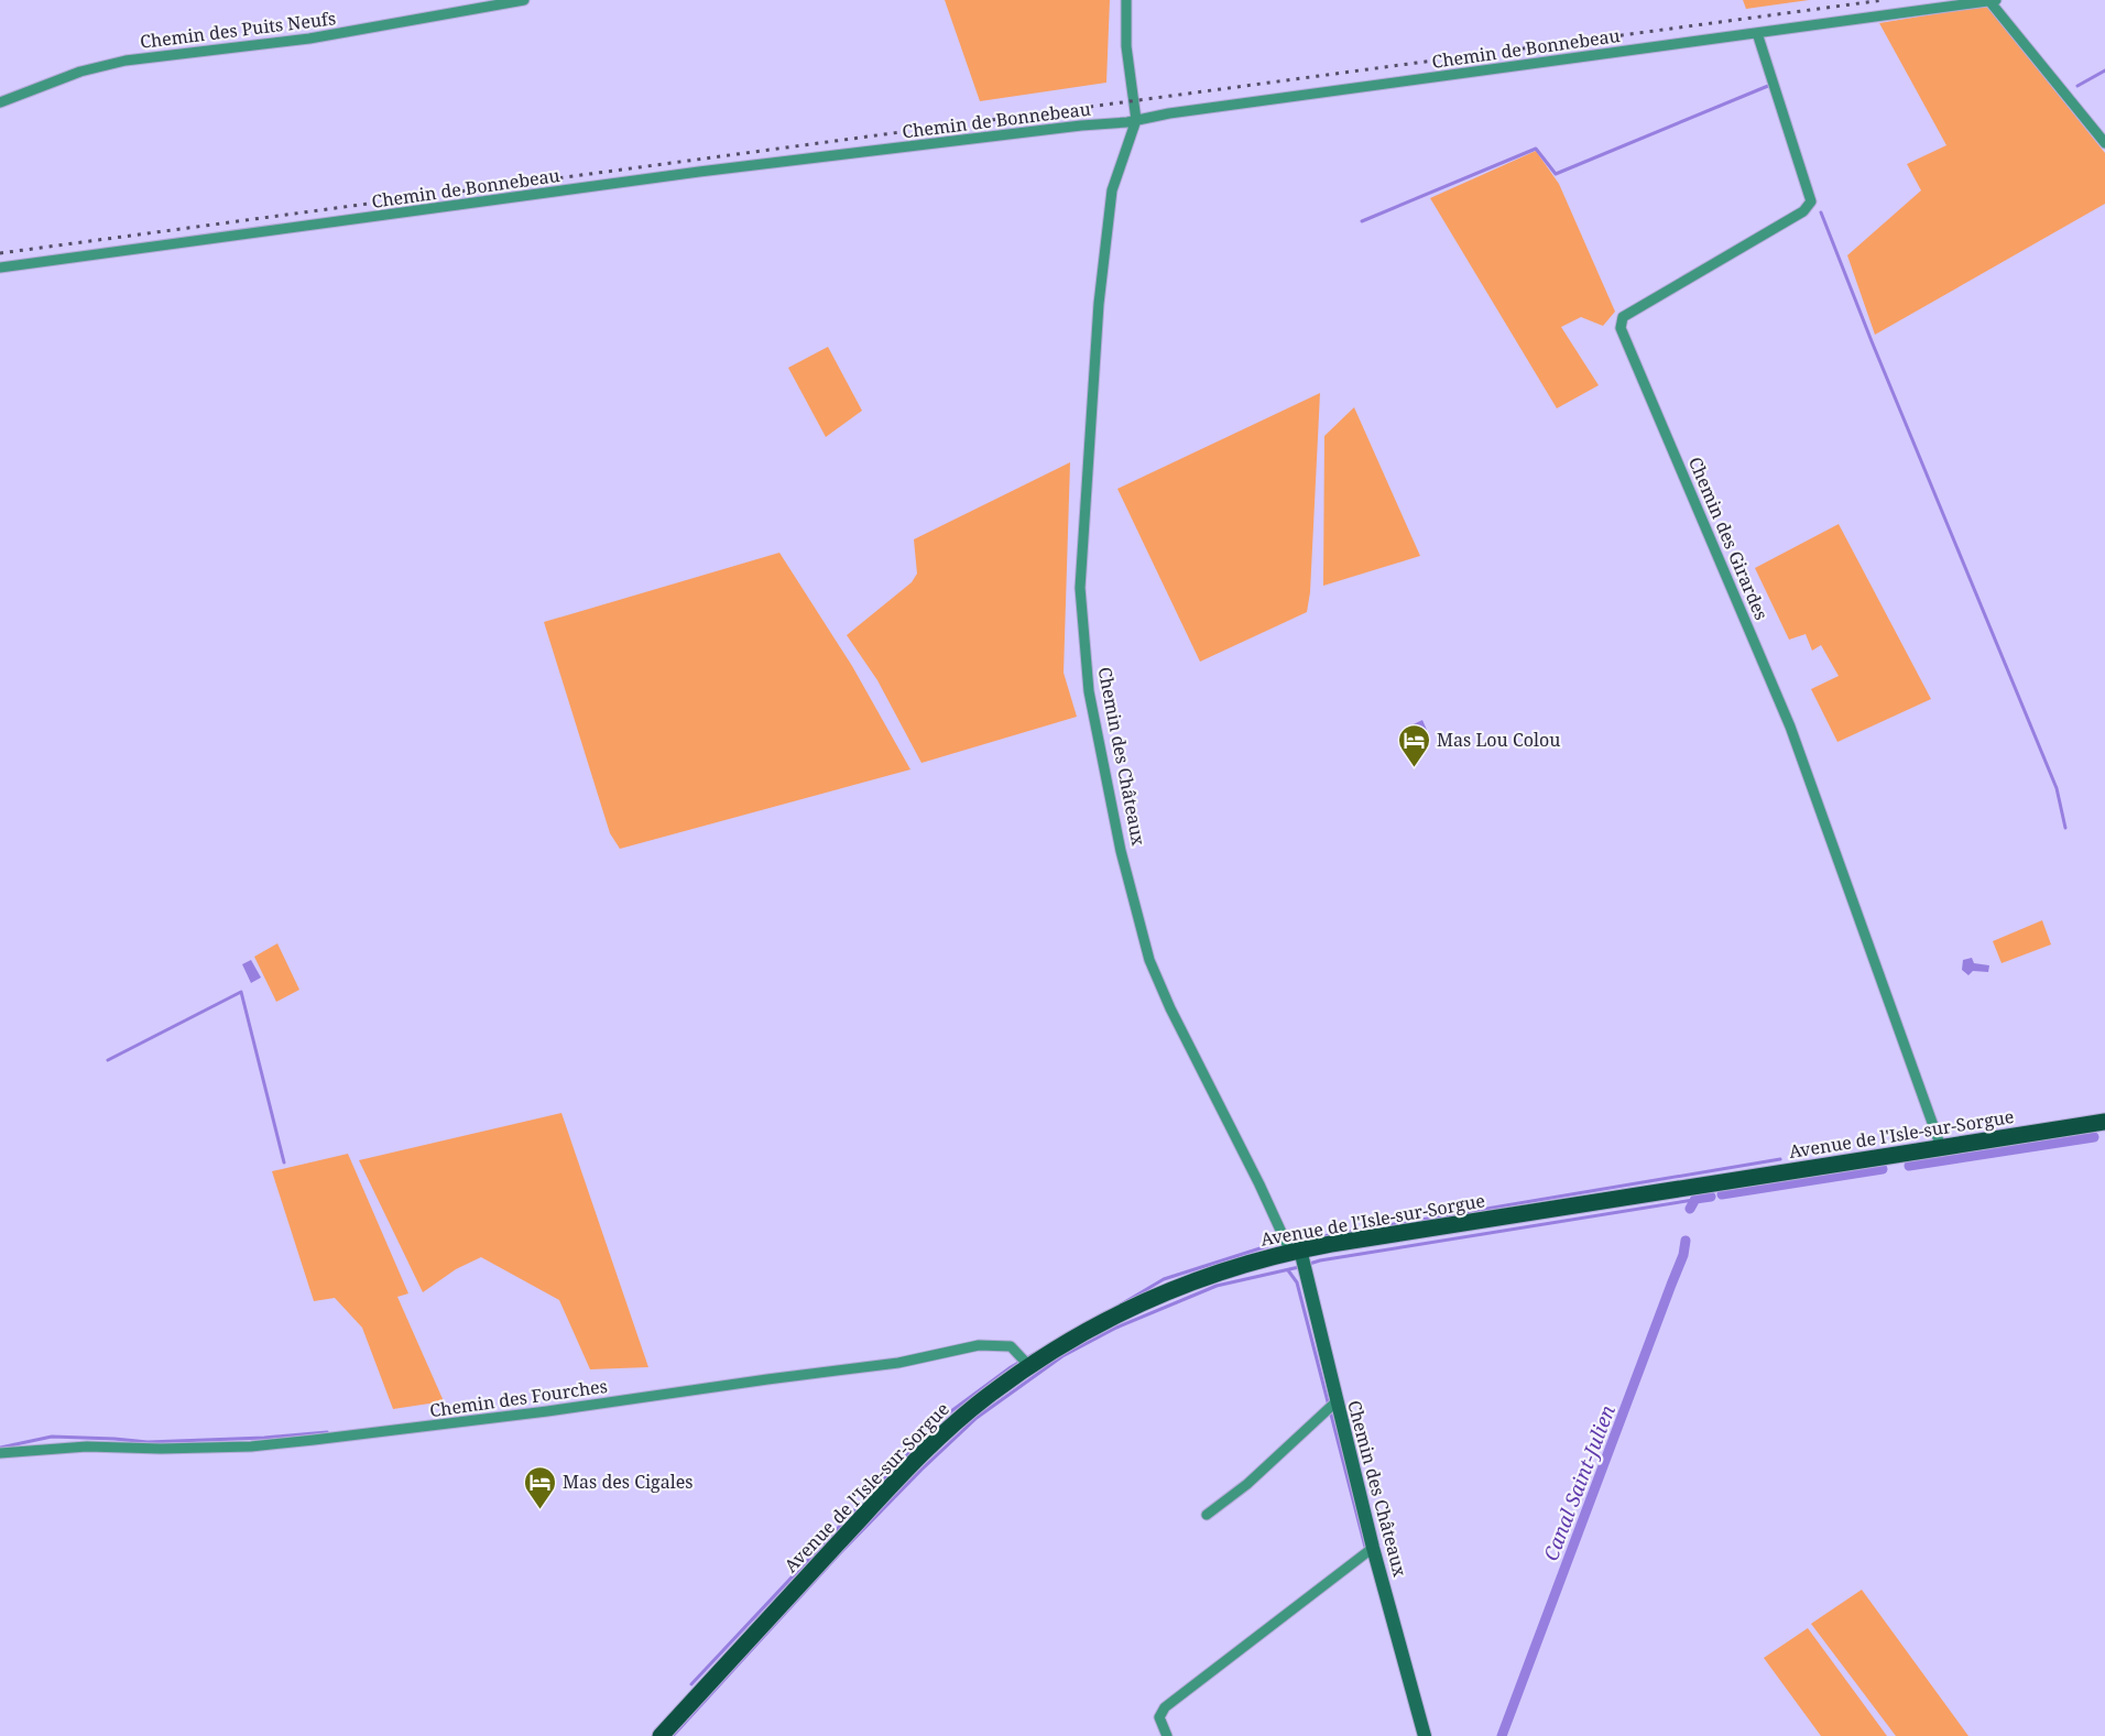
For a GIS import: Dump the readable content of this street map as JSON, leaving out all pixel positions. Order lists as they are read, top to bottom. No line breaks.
{"streets":{"main road":["Avenue de l'Isle-sur-Sorgue"],"street":["Chemin des Puits Neufs","Chemin de Bonnebeau","Chemin des Girardes","Chemin des Châteaux","Chemin des Fourches"]},"crossings":[["Chemin de Bonnebeau","Chemin des Girardes"],["Chemin de Bonnebeau","Chemin des Châteaux"],["Chemin des Girardes","Avenue de l'Isle-sur-Sorgue"],["Chemin des Châteaux","Avenue de l'Isle-sur-Sorgue"],["Avenue de l'Isle-sur-Sorgue","Chemin des Fourches"]],"water":["Canal Saint-Julien"],"places":{"hotel":["Mas Lou Colou","Mas des Cigales"]}}
